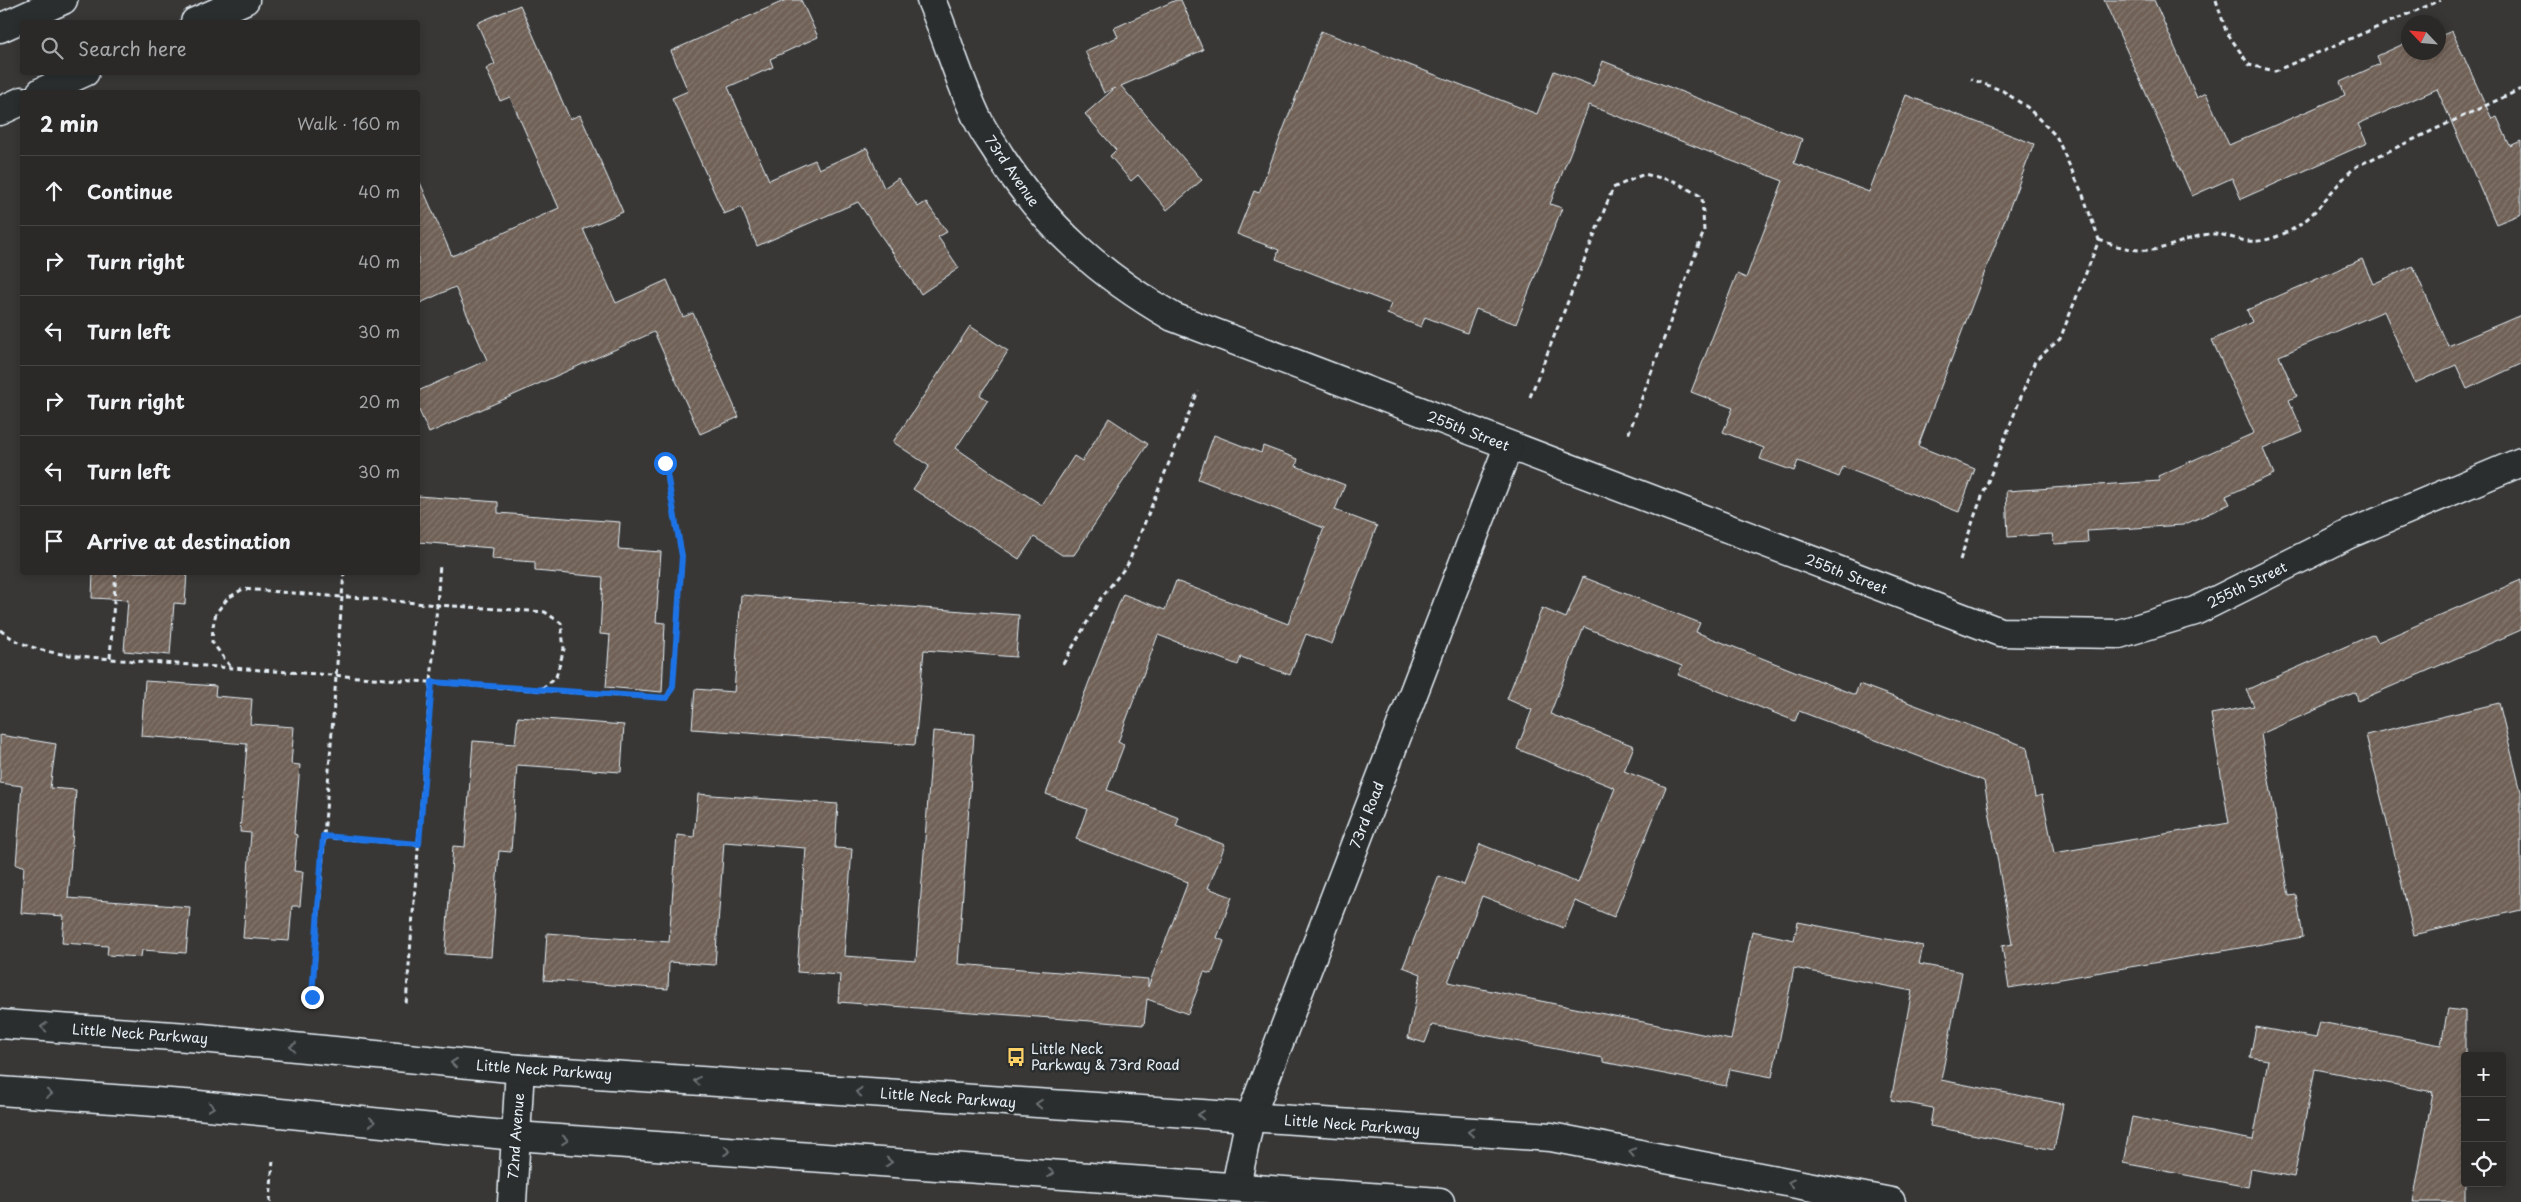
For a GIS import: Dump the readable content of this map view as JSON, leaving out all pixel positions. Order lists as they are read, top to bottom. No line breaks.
{"streets":{"main road":["73rd Avenue","255th Street","73rd Road","Little Neck Parkway","72nd Avenue"]},"crossings":[["73rd Avenue","255th Street"],["255th Street","73rd Road"],["73rd Road","Little Neck Parkway"],["Little Neck Parkway","72nd Avenue"]],"places":{"bus stop":["Little Neck Parkway & 73rd Road"]},"north":"top left","page":{"search":"Search here","heading":["2 min","Walk · 160 m"],"list":[["Continue","40 m"],["Turn right","40 m"],["Turn left","30 m"],["Turn right","20 m"],["Turn left","30 m"],"Arrive at destination"],"map_buttons":["+","−"]}}
